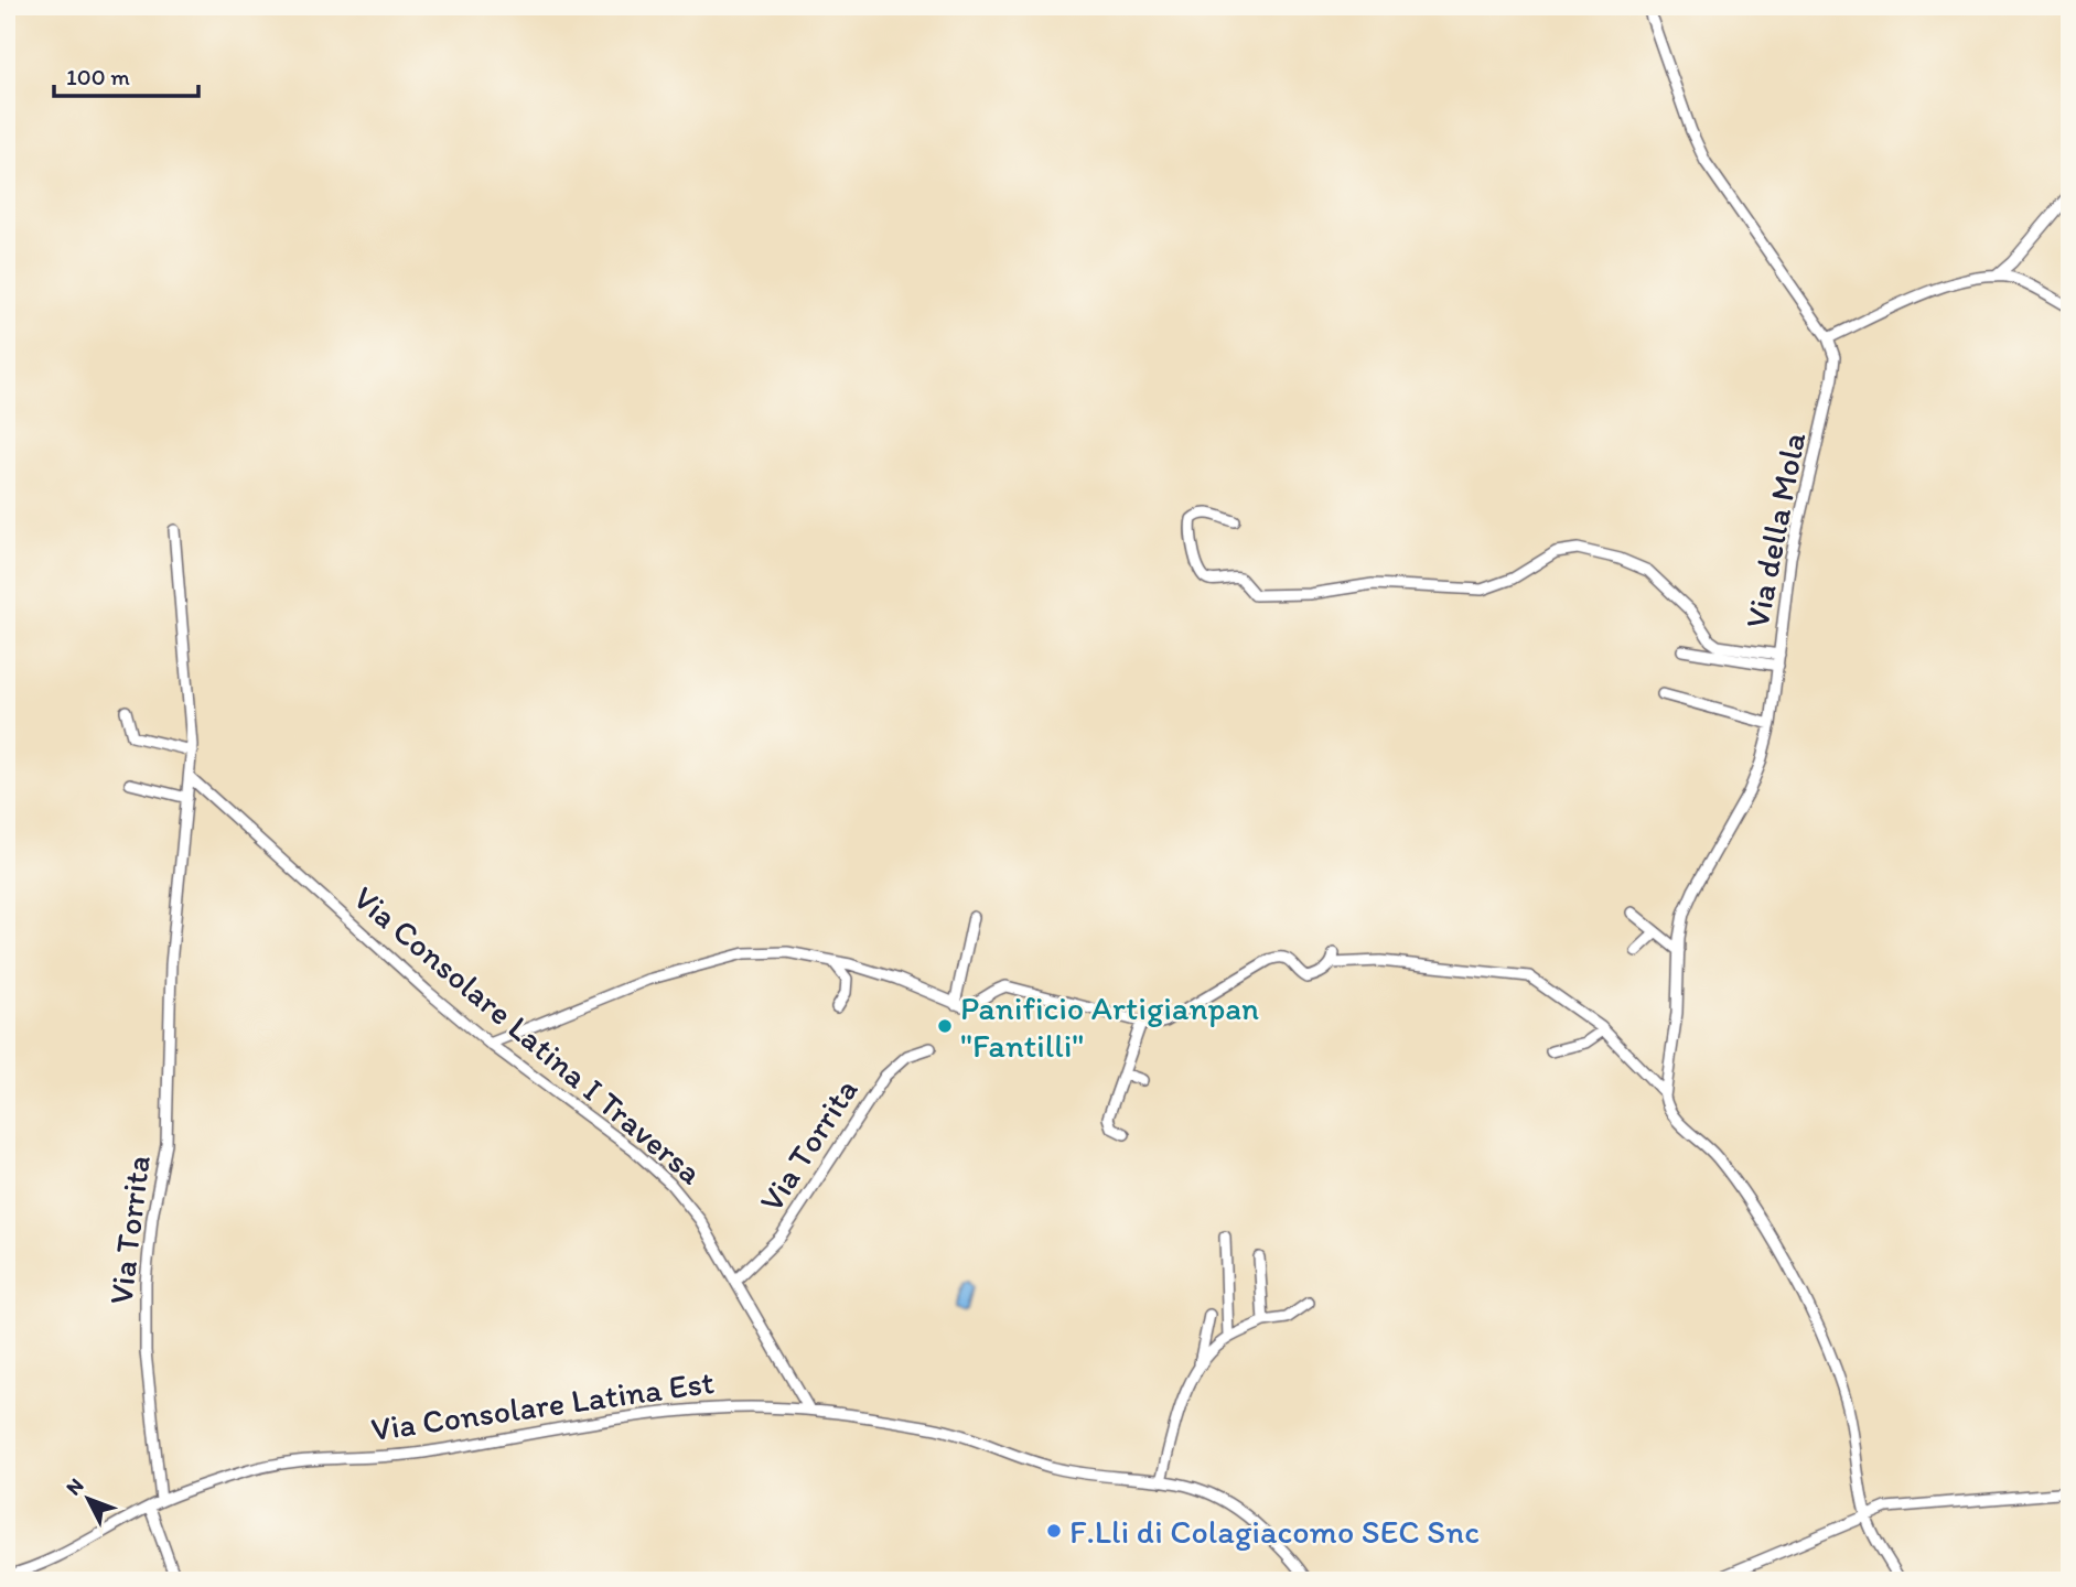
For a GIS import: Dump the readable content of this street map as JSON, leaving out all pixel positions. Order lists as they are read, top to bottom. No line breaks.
{"streets":{"street":["Via della Mola","Via Consolare Latina I Traversa","Via Torrita","Via Consolare Latina Est"]},"crossings":[["Via Consolare Latina I Traversa","Via Torrita"],["Via Consolare Latina I Traversa","Via Consolare Latina Est"],["Via Torrita","Via Consolare Latina Est"]],"places":["Panificio Artigianpan \"Fantilli\"","F.Lli di Colagiacomo SEC Snc"],"scale_bar":"100 m","north":"top left"}
